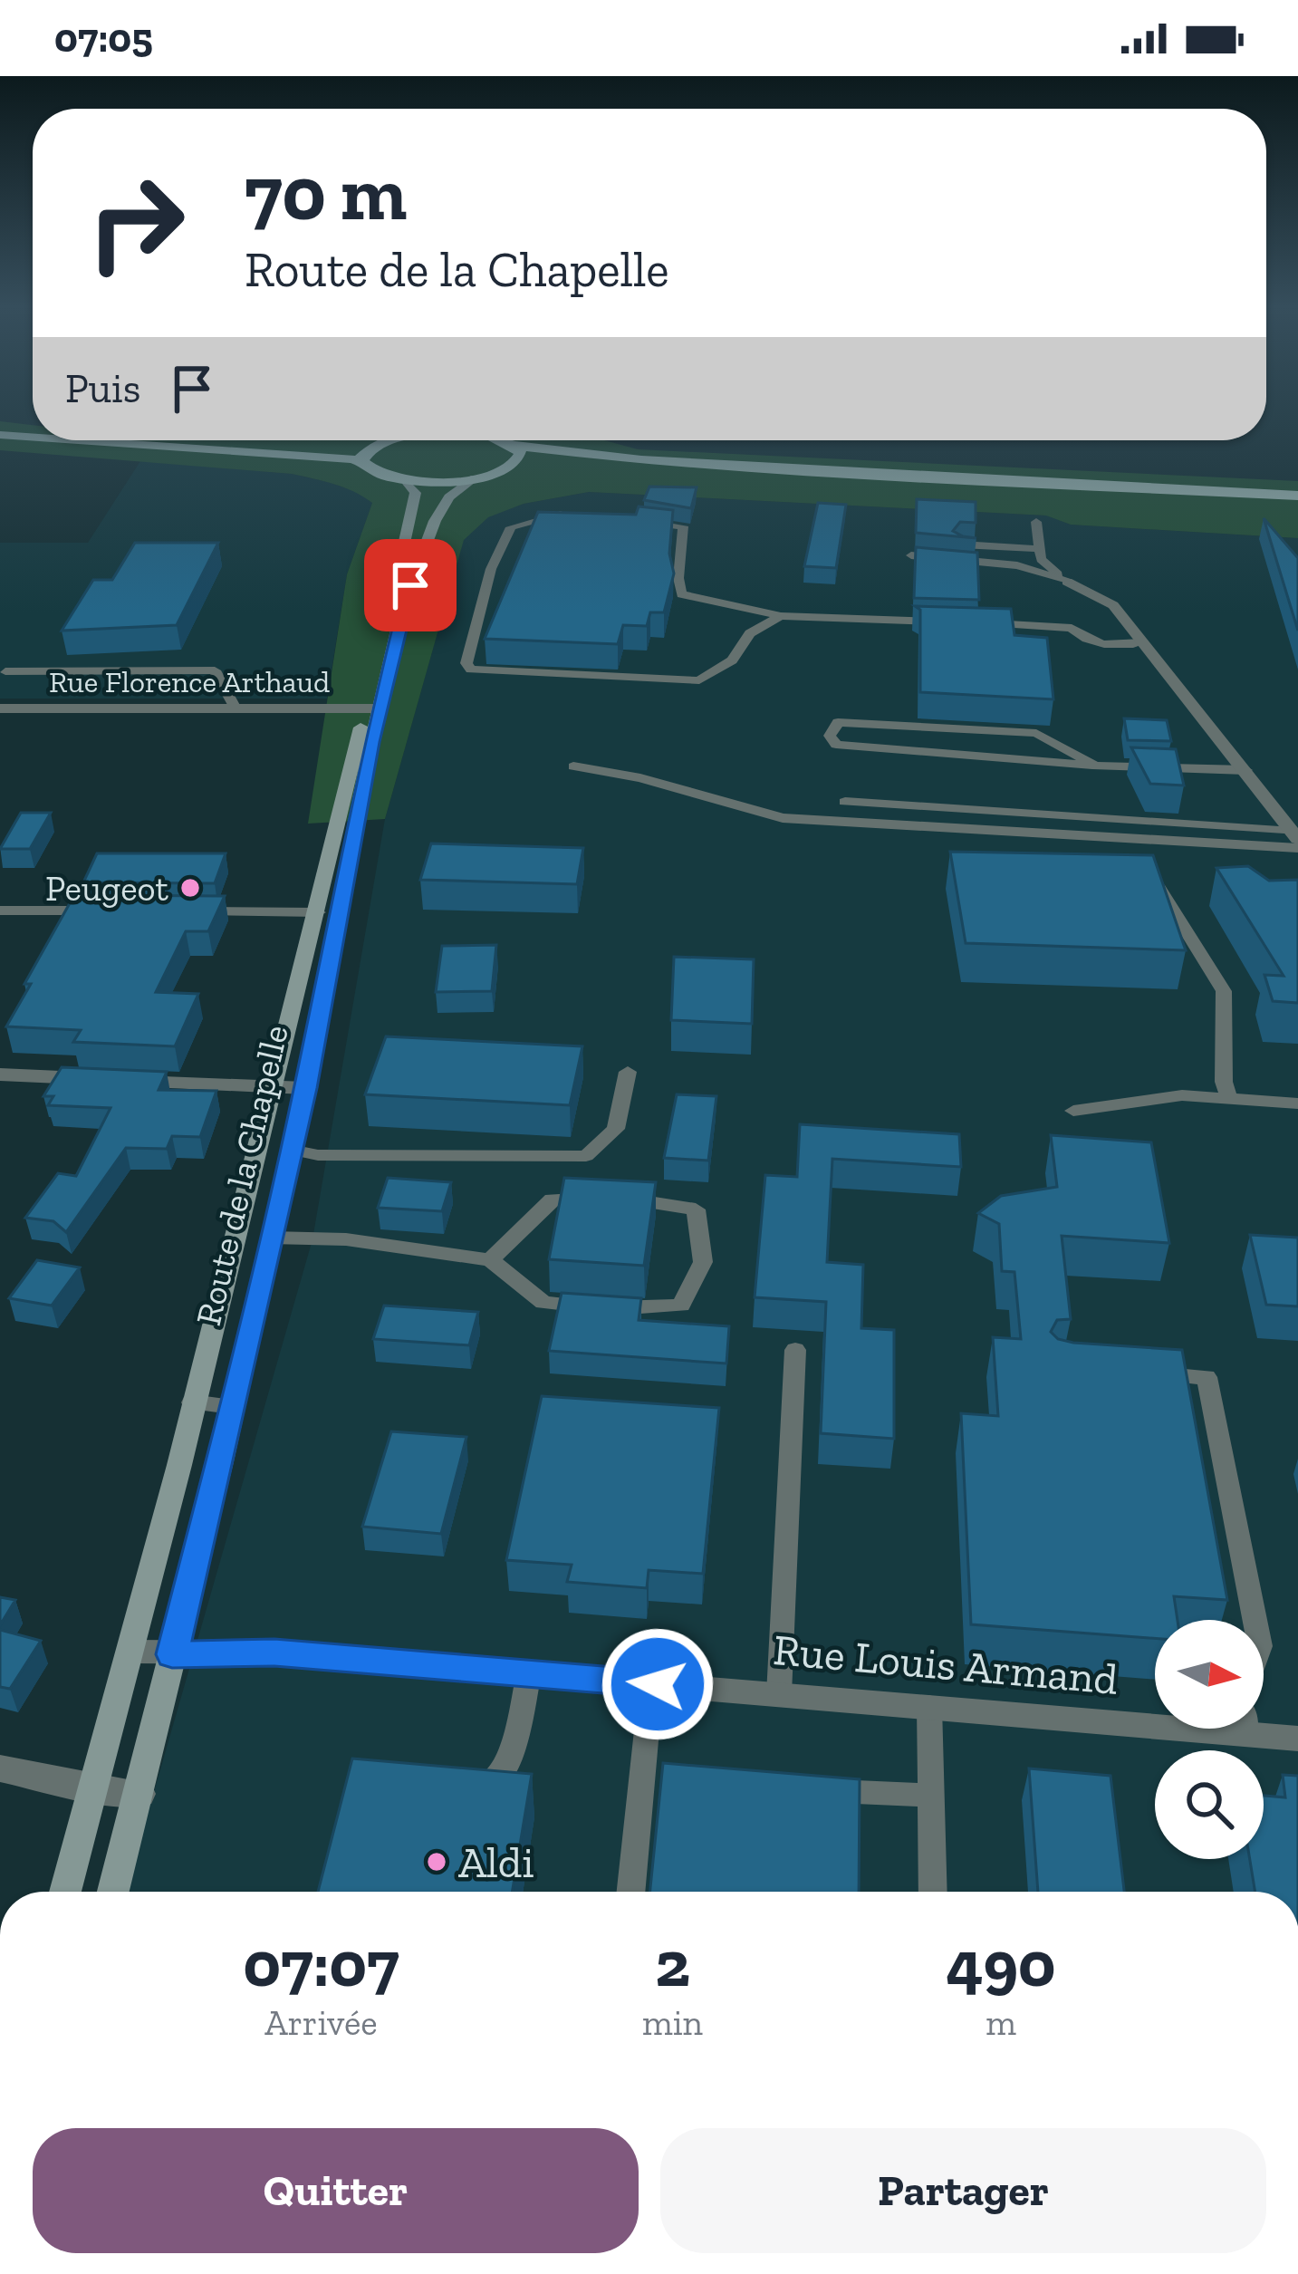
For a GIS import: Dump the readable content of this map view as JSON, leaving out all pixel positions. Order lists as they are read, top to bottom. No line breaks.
{"streets":{"main road":["Route de la Chapelle"],"street":["Rue Florence Arthaud","Rue Louis Armand"]},"crossings":[["Rue Florence Arthaud","Route de la Chapelle"],["Route de la Chapelle","Rue Louis Armand"]],"places":["Peugeot","Aldi"],"north":"right","page":{"status":"07:05","turn":["70 m","Route de la Chapelle"],"then":"Puis","eta":["07:07","Arrivée","2","min","490","m"],"buttons":["Quitter","Partager"]}}
